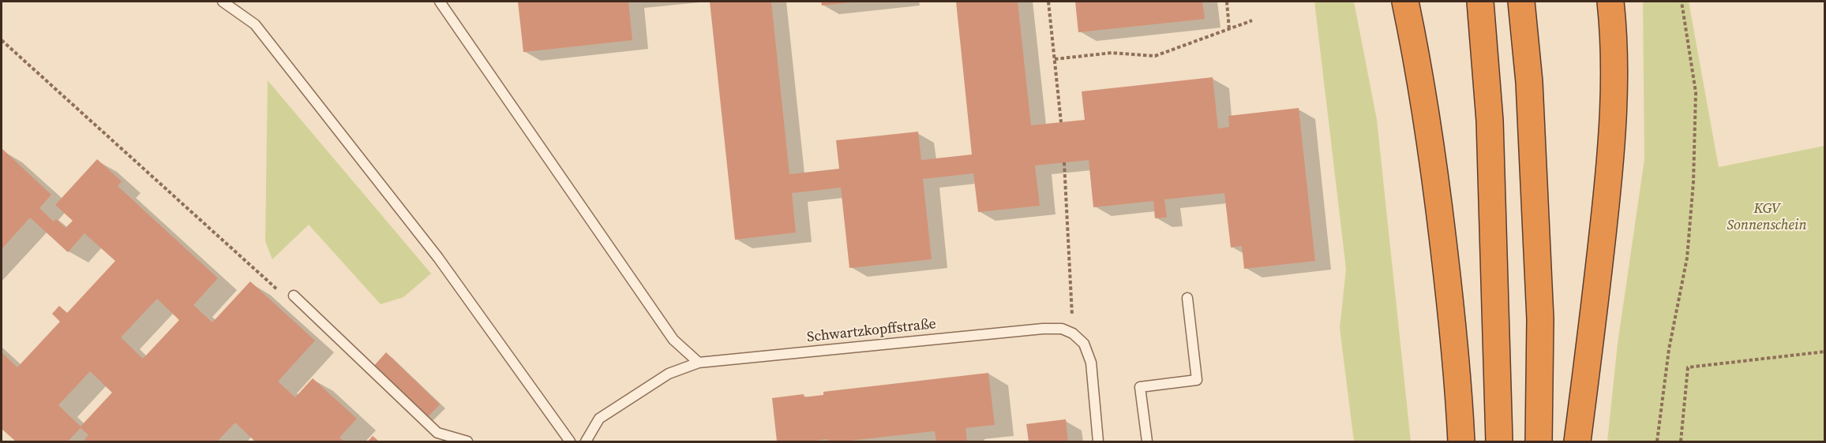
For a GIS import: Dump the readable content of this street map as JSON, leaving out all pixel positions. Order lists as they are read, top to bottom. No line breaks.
{"streets":{"lane":["Schwartzkopffstraße"]},"parks":["KGV Sonnenschein"]}
